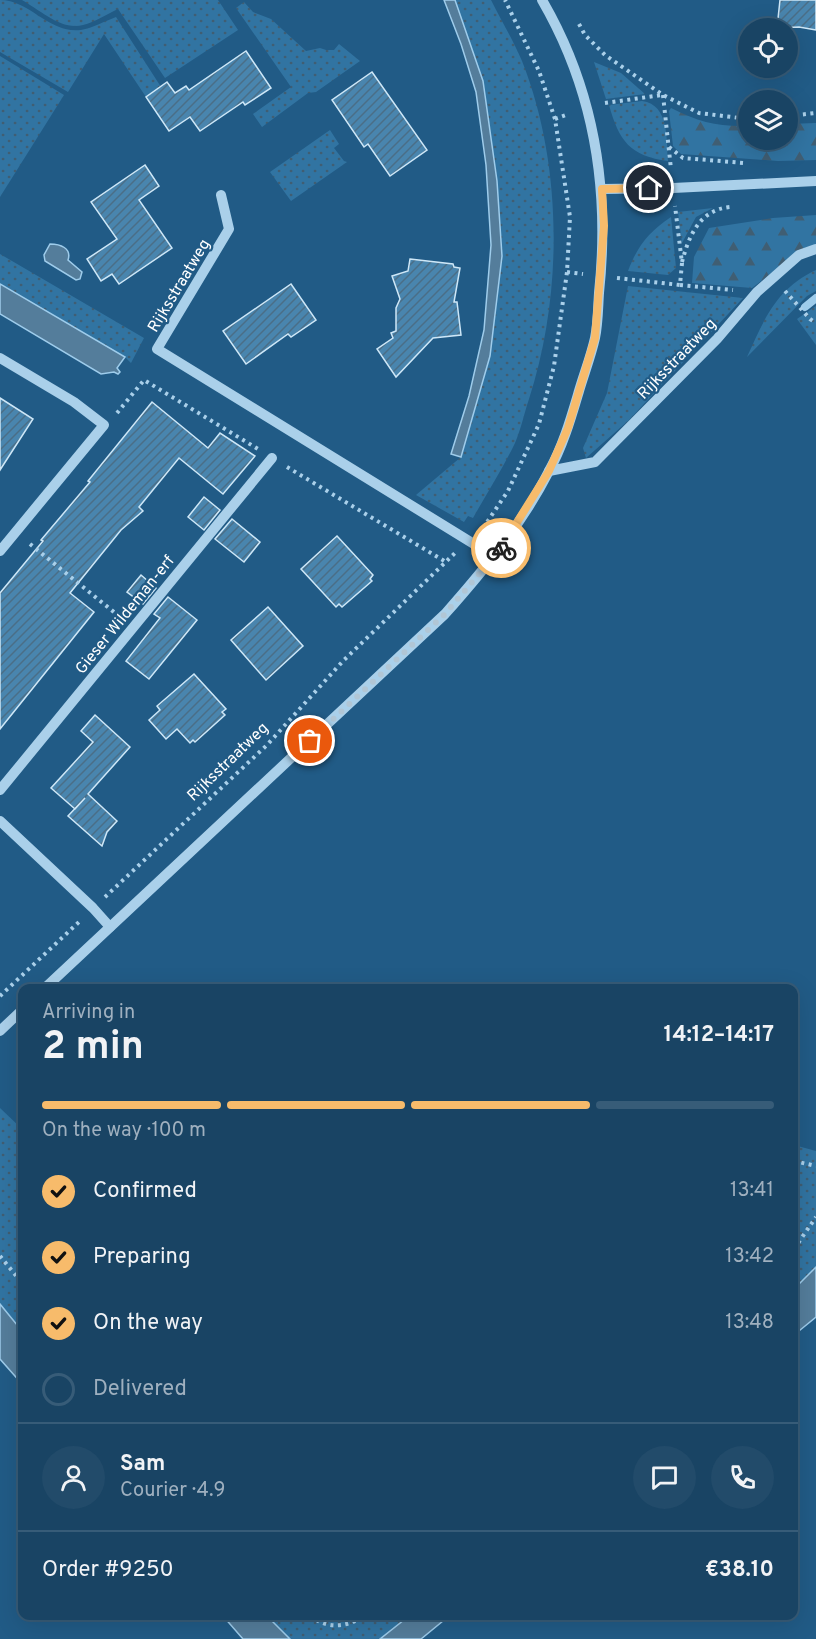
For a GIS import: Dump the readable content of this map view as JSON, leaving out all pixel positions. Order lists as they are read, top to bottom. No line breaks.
{"streets":{"street":["Rijksstraatweg","Gieser Wildeman-erf"]},"page":{"heading":["2 min","Arriving in","14:12–14:17"],"panel":["Sam","Courier · 4.9","Order #9250","€38.10"],"bar":"On the way · 100 m","list":[["Confirmed","13:41"],["Preparing","13:42"],["On the way","13:48"],"Delivered"]}}
